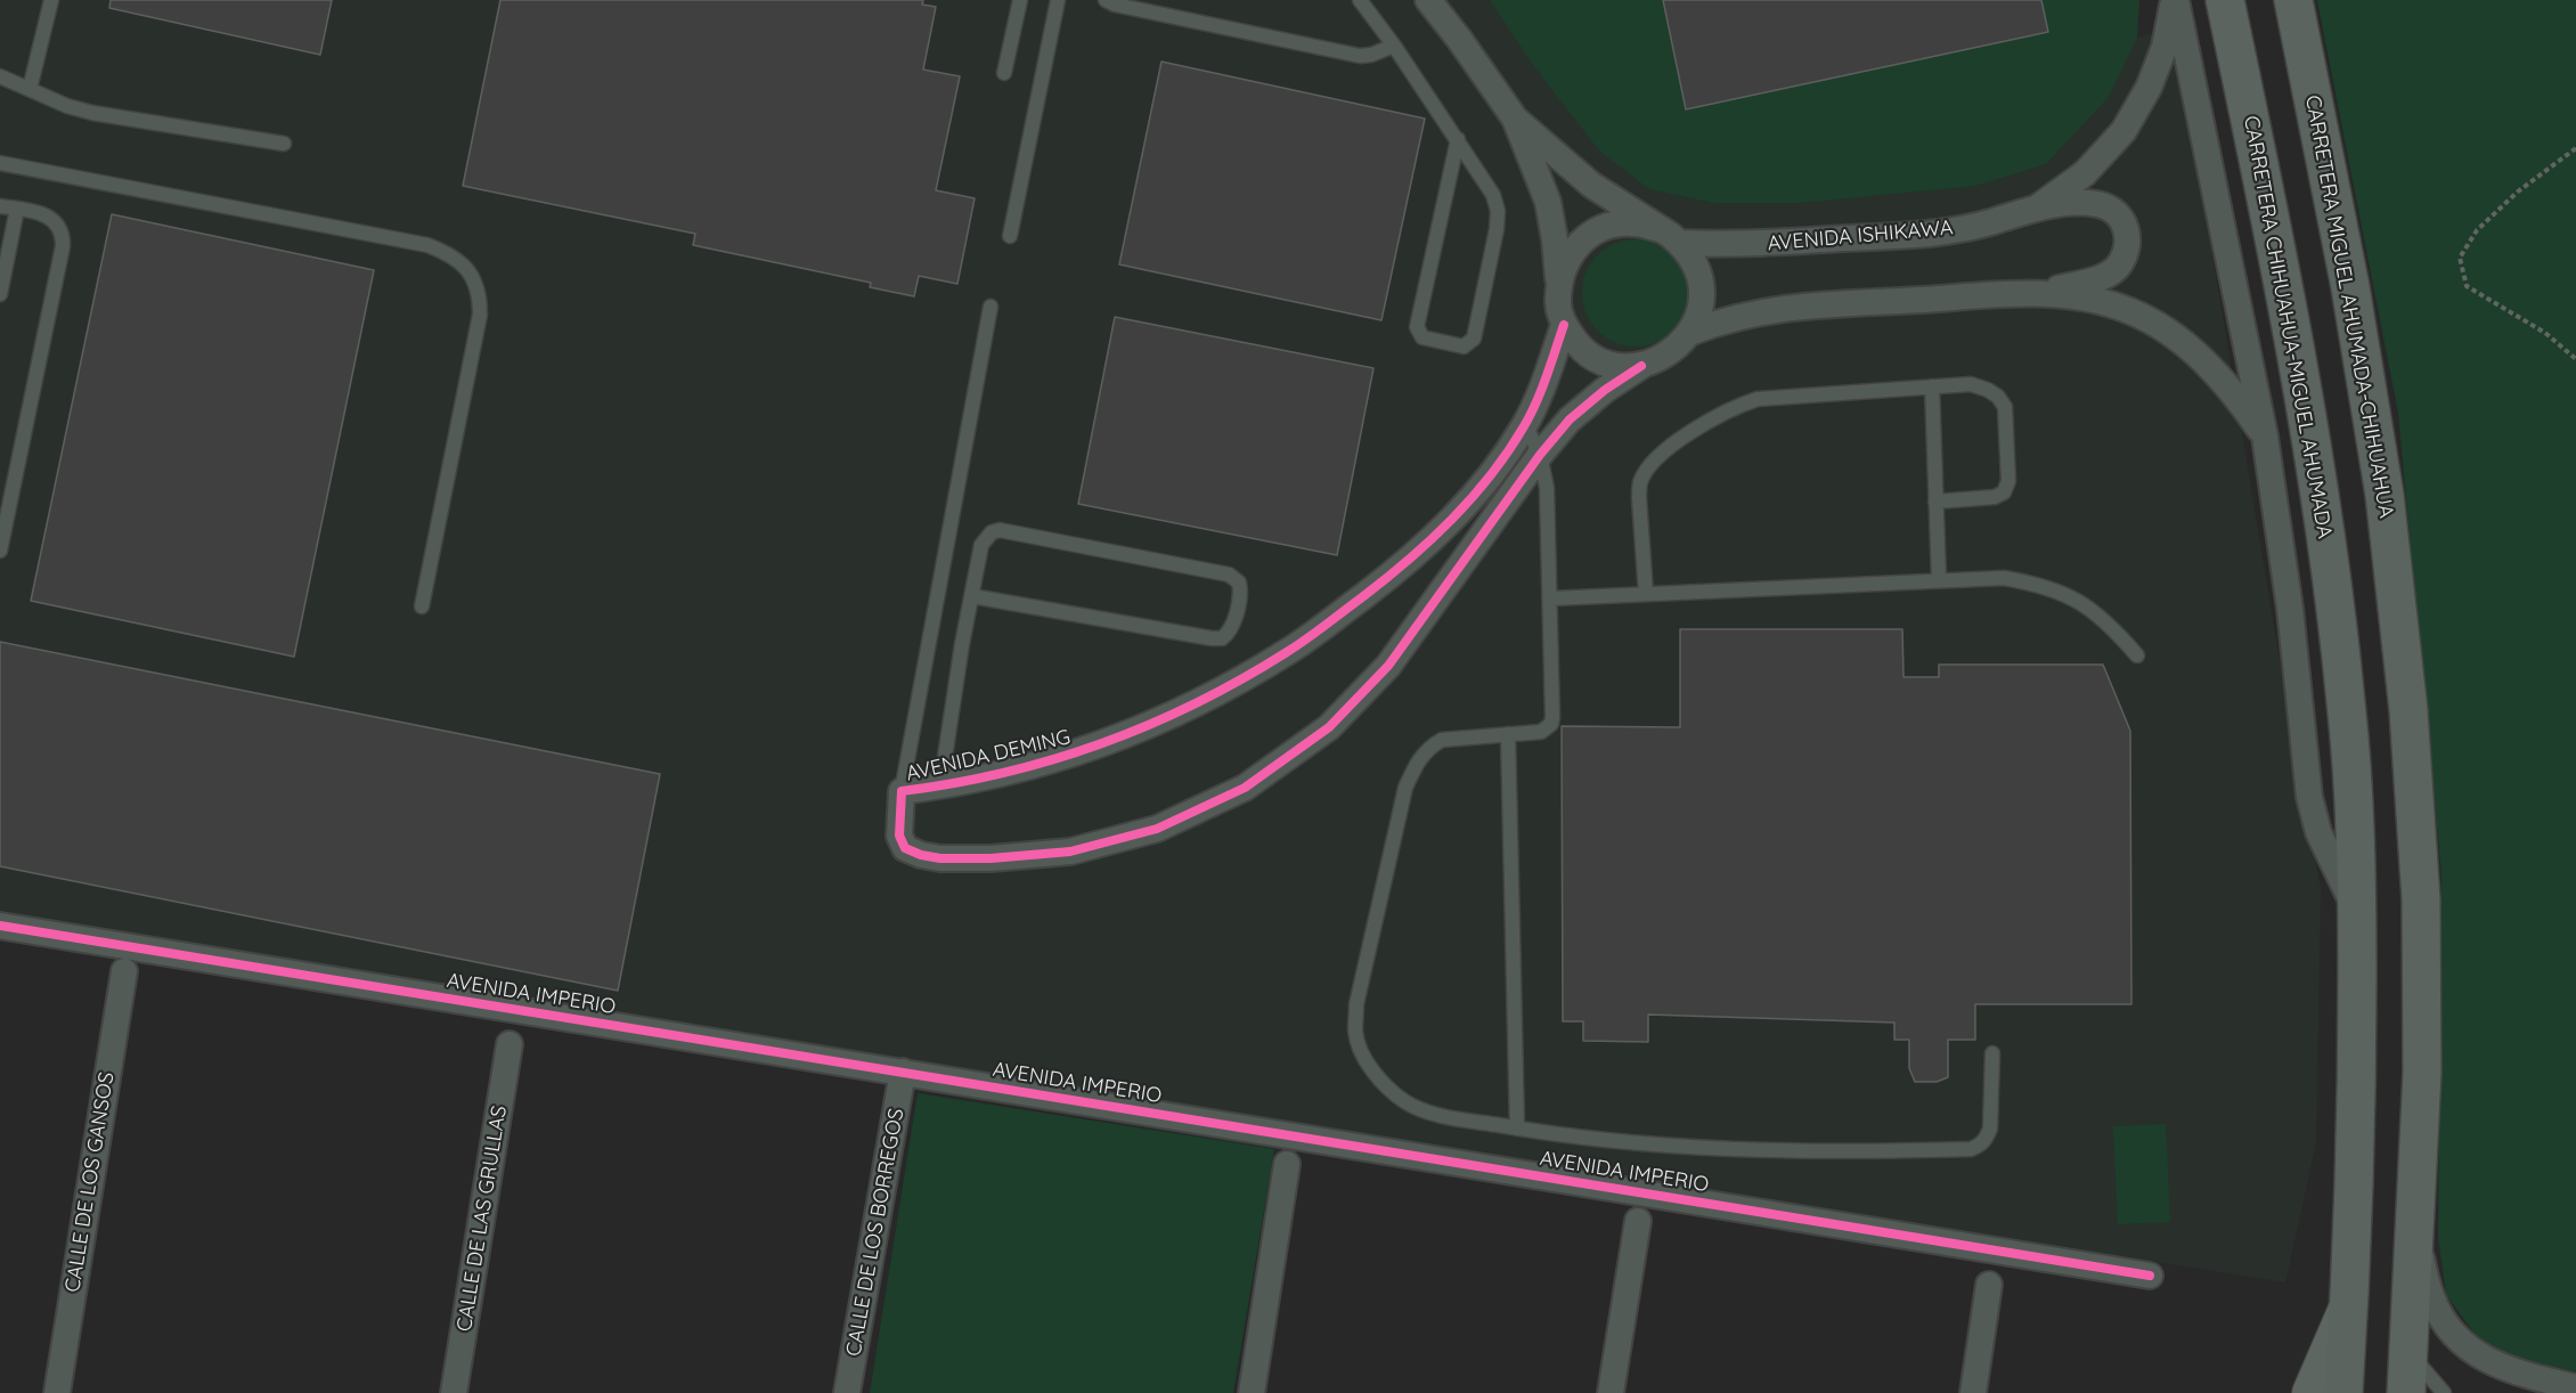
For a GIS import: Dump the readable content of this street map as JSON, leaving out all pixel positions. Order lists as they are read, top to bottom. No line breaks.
{"streets":{"main road":["CARRETERA MIGUEL AHUMADA-CHIHUAHUA","CARRETERA CHIHUAHUA-MIGUEL AHUMADA"],"street":["AVENIDA ISHIKAWA","AVENIDA DEMING","AVENIDA IMPERIO","CALLE DE LOS GANSOS","CALLE DE LAS GRULLAS","CALLE DE LOS BORREGOS"]},"crossings":[["AVENIDA ISHIKAWA","AVENIDA DEMING"],["AVENIDA IMPERIO","CALLE DE LOS BORREGOS"]]}
